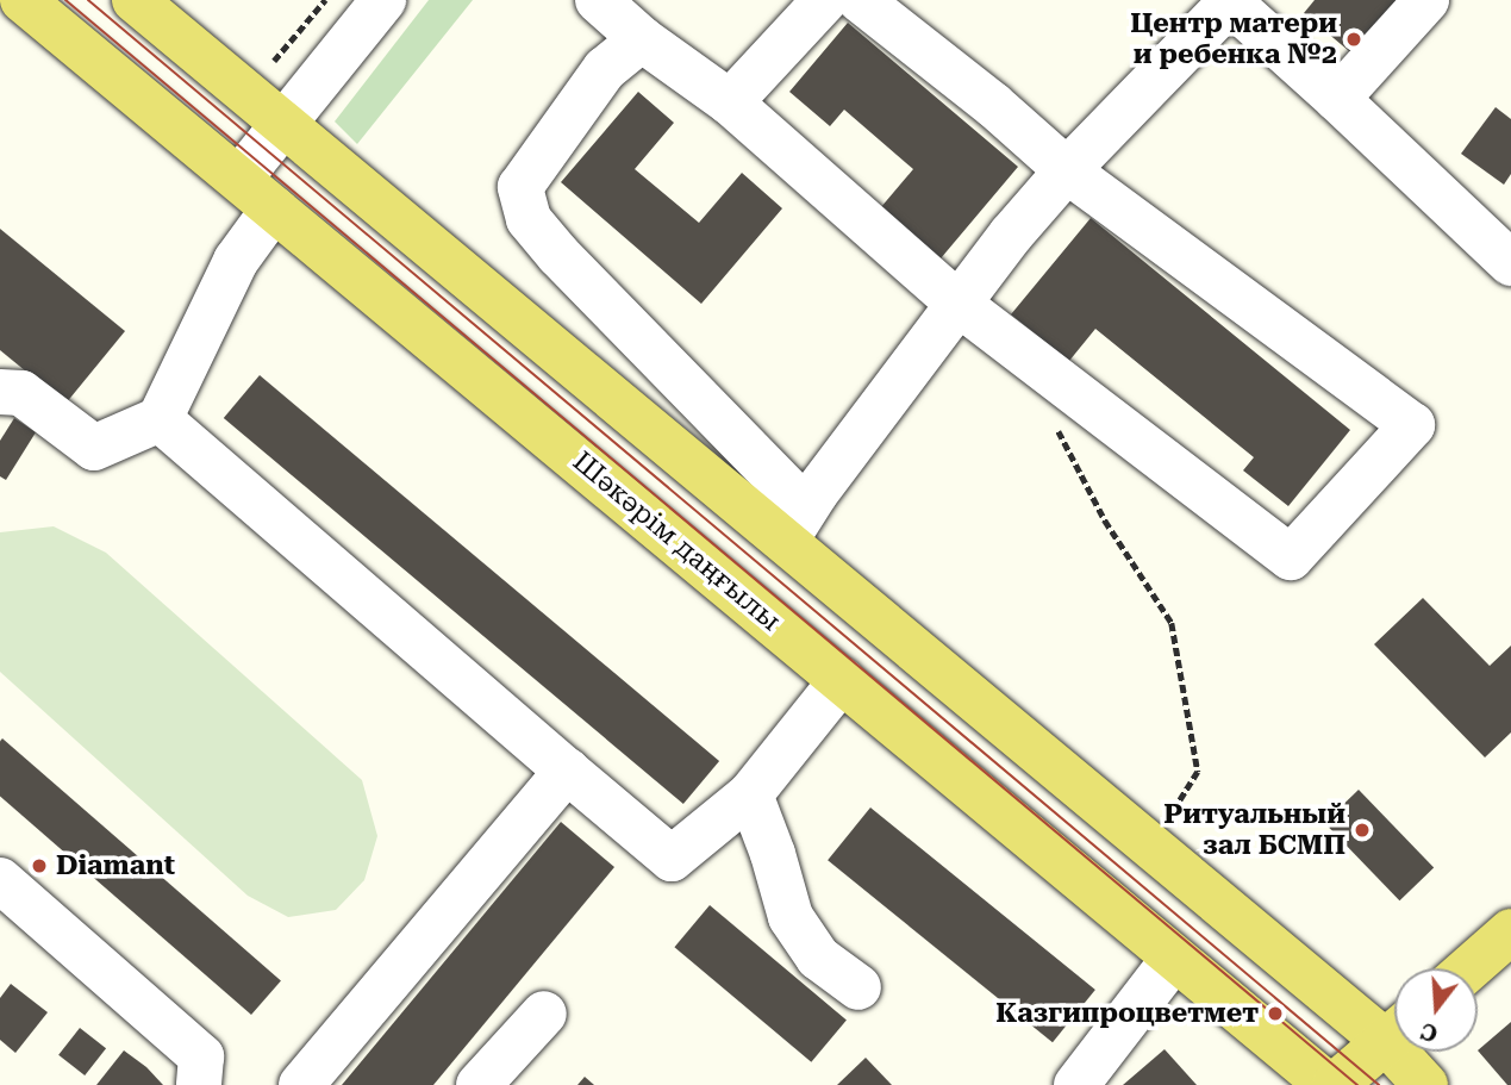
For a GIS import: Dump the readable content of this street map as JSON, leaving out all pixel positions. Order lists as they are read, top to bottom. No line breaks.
{"streets":{"main road":["Шәкәрім даңғылы"]},"places":["Центр матери и ребенка №2","Ритуальный зал БСМП","Diamant","Казгипроцветмет"],"north":"bottom"}
